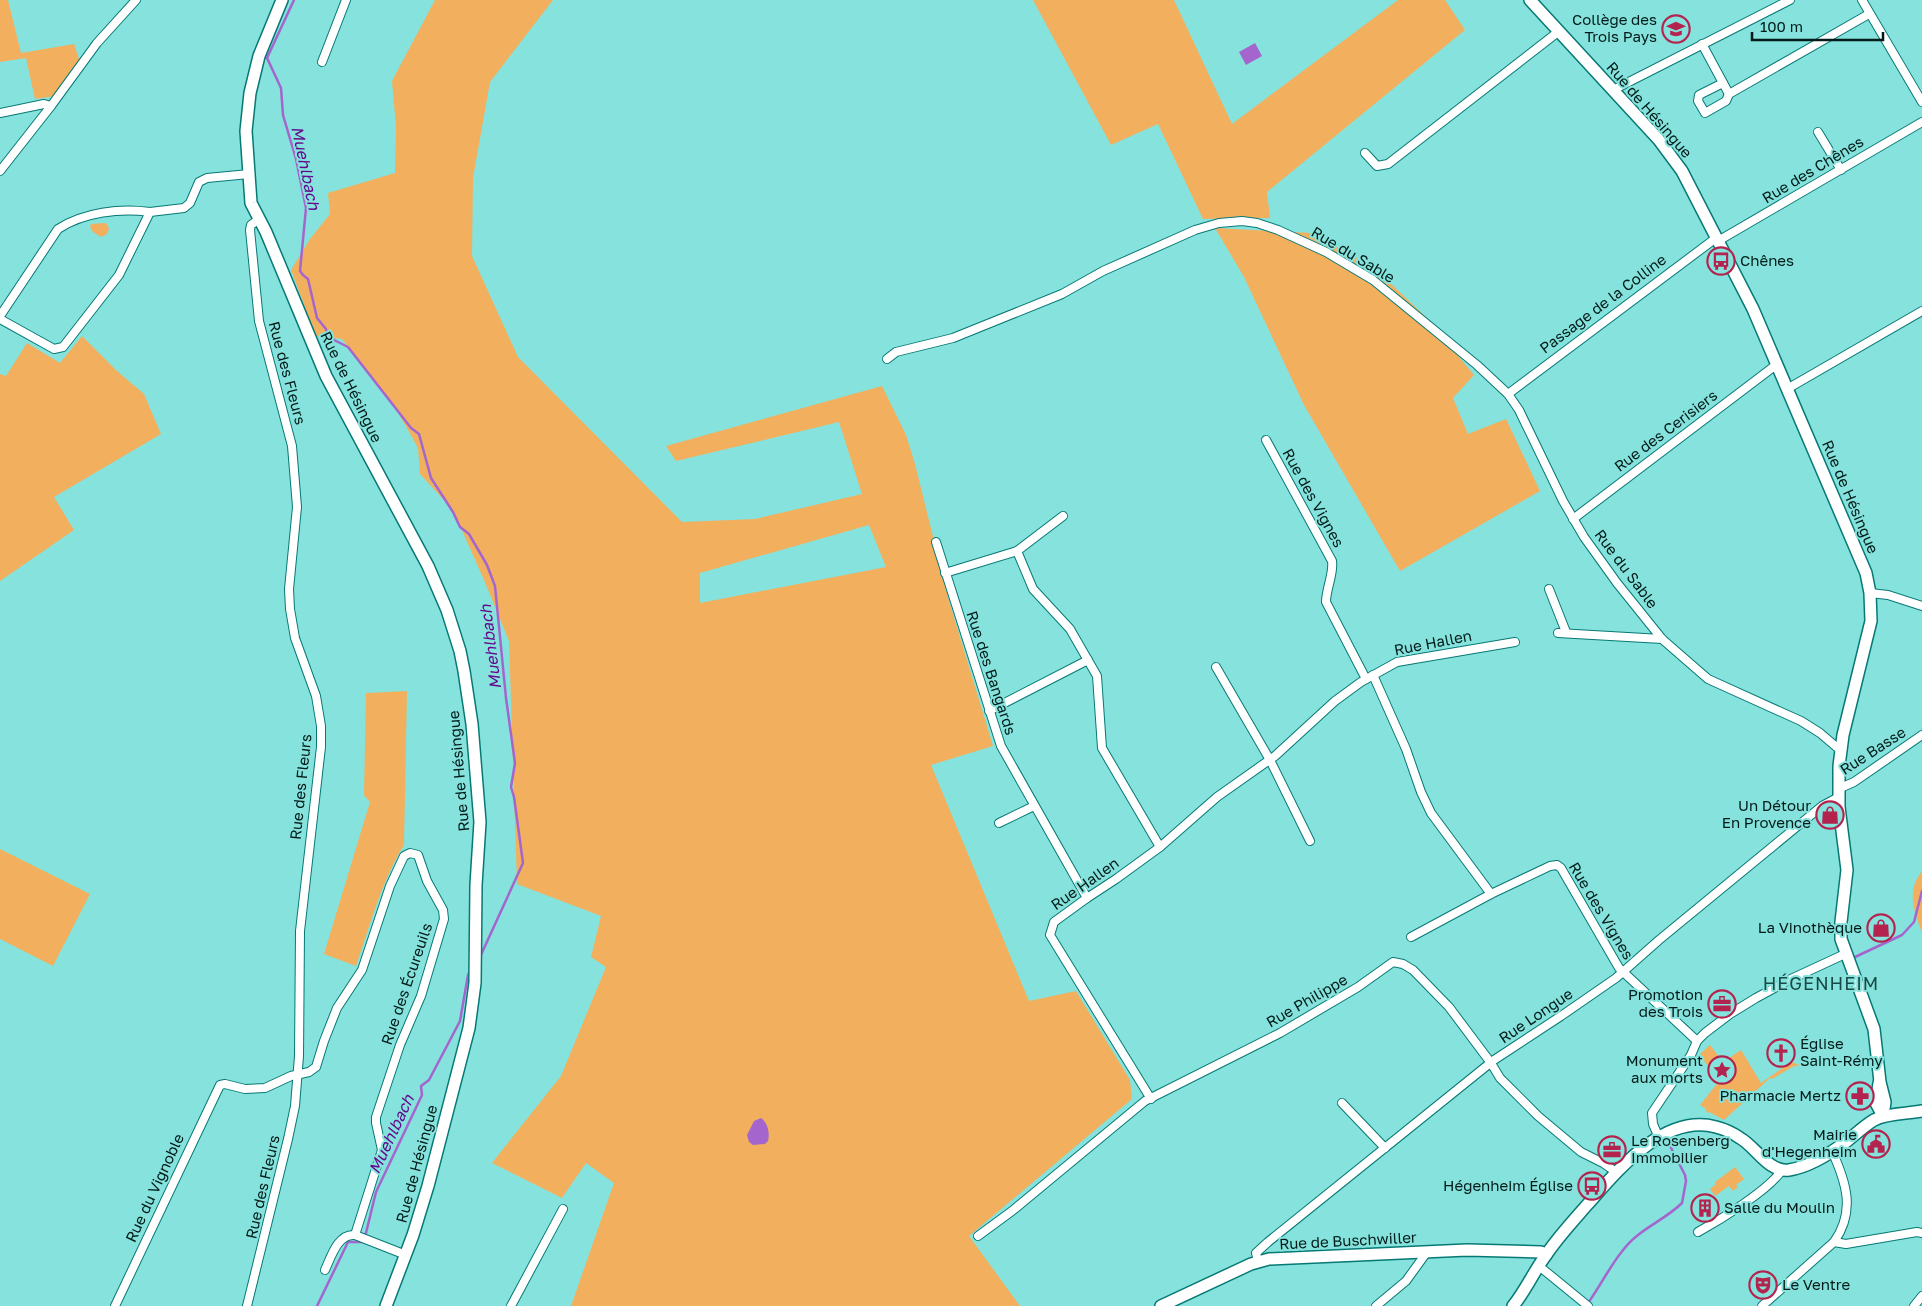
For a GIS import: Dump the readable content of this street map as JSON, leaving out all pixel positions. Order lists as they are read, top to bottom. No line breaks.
{"streets":{"street":["Rue de Hésingue","Rue des Chênes","Rue du Sable","Passage de la Colline","Rue des Fleurs","Rue des Cerisiers","Rue des Vignes","Rue Hallen","Rue des Bangards","Rue Basse","Rue des Écureuils","Rue Philippe","Rue Longue","Rue du Vignoble","Rue de Buschwiller"]},"crossings":[["Rue de Hésingue","Rue des Chênes"],["Rue de Hésingue","Rue du Sable"],["Rue de Hésingue","Passage de la Colline"],["Rue de Hésingue","Rue des Fleurs"],["Rue de Hésingue","Rue des Cerisiers"],["Rue de Hésingue","Rue Basse"],["Rue de Hésingue","Rue Longue"],["Rue des Chênes","Passage de la Colline"],["Rue du Sable","Passage de la Colline"],["Rue du Sable","Rue des Cerisiers"],["Rue des Fleurs","Rue des Écureuils"],["Rue des Fleurs","Rue du Vignoble"],["Rue des Vignes","Rue Hallen"],["Rue des Vignes","Rue Longue"],["Rue Hallen","Rue des Bangards"],["Rue Hallen","Rue Philippe"],["Rue Basse","Rue Longue"],["Rue des Écureuils","Rue du Vignoble"],["Rue Philippe","Rue Longue"],["Rue Longue","Rue de Buschwiller"]],"districts":["HÉGENHEIM"],"water":["Muehlbach"],"places":{"school or university":["Collège des Trois Pays"],"bus stop":["Chênes","Hégenheim Église"],"shop":["Un Détour En Provence","La Vinothèque"],"office":["Promotion des Trois","Le Rosenberg Immobilier"],"church":["Église Saint-Rémy"],"place":["Monument aux morts"],"pharmacy":["Pharmacie Mertz"],"public building":["Mairie d'Hegenheim"],"building":["Salle du Moulin"],"theatre":["Le Ventre"]},"scale_bar":"100 m"}
